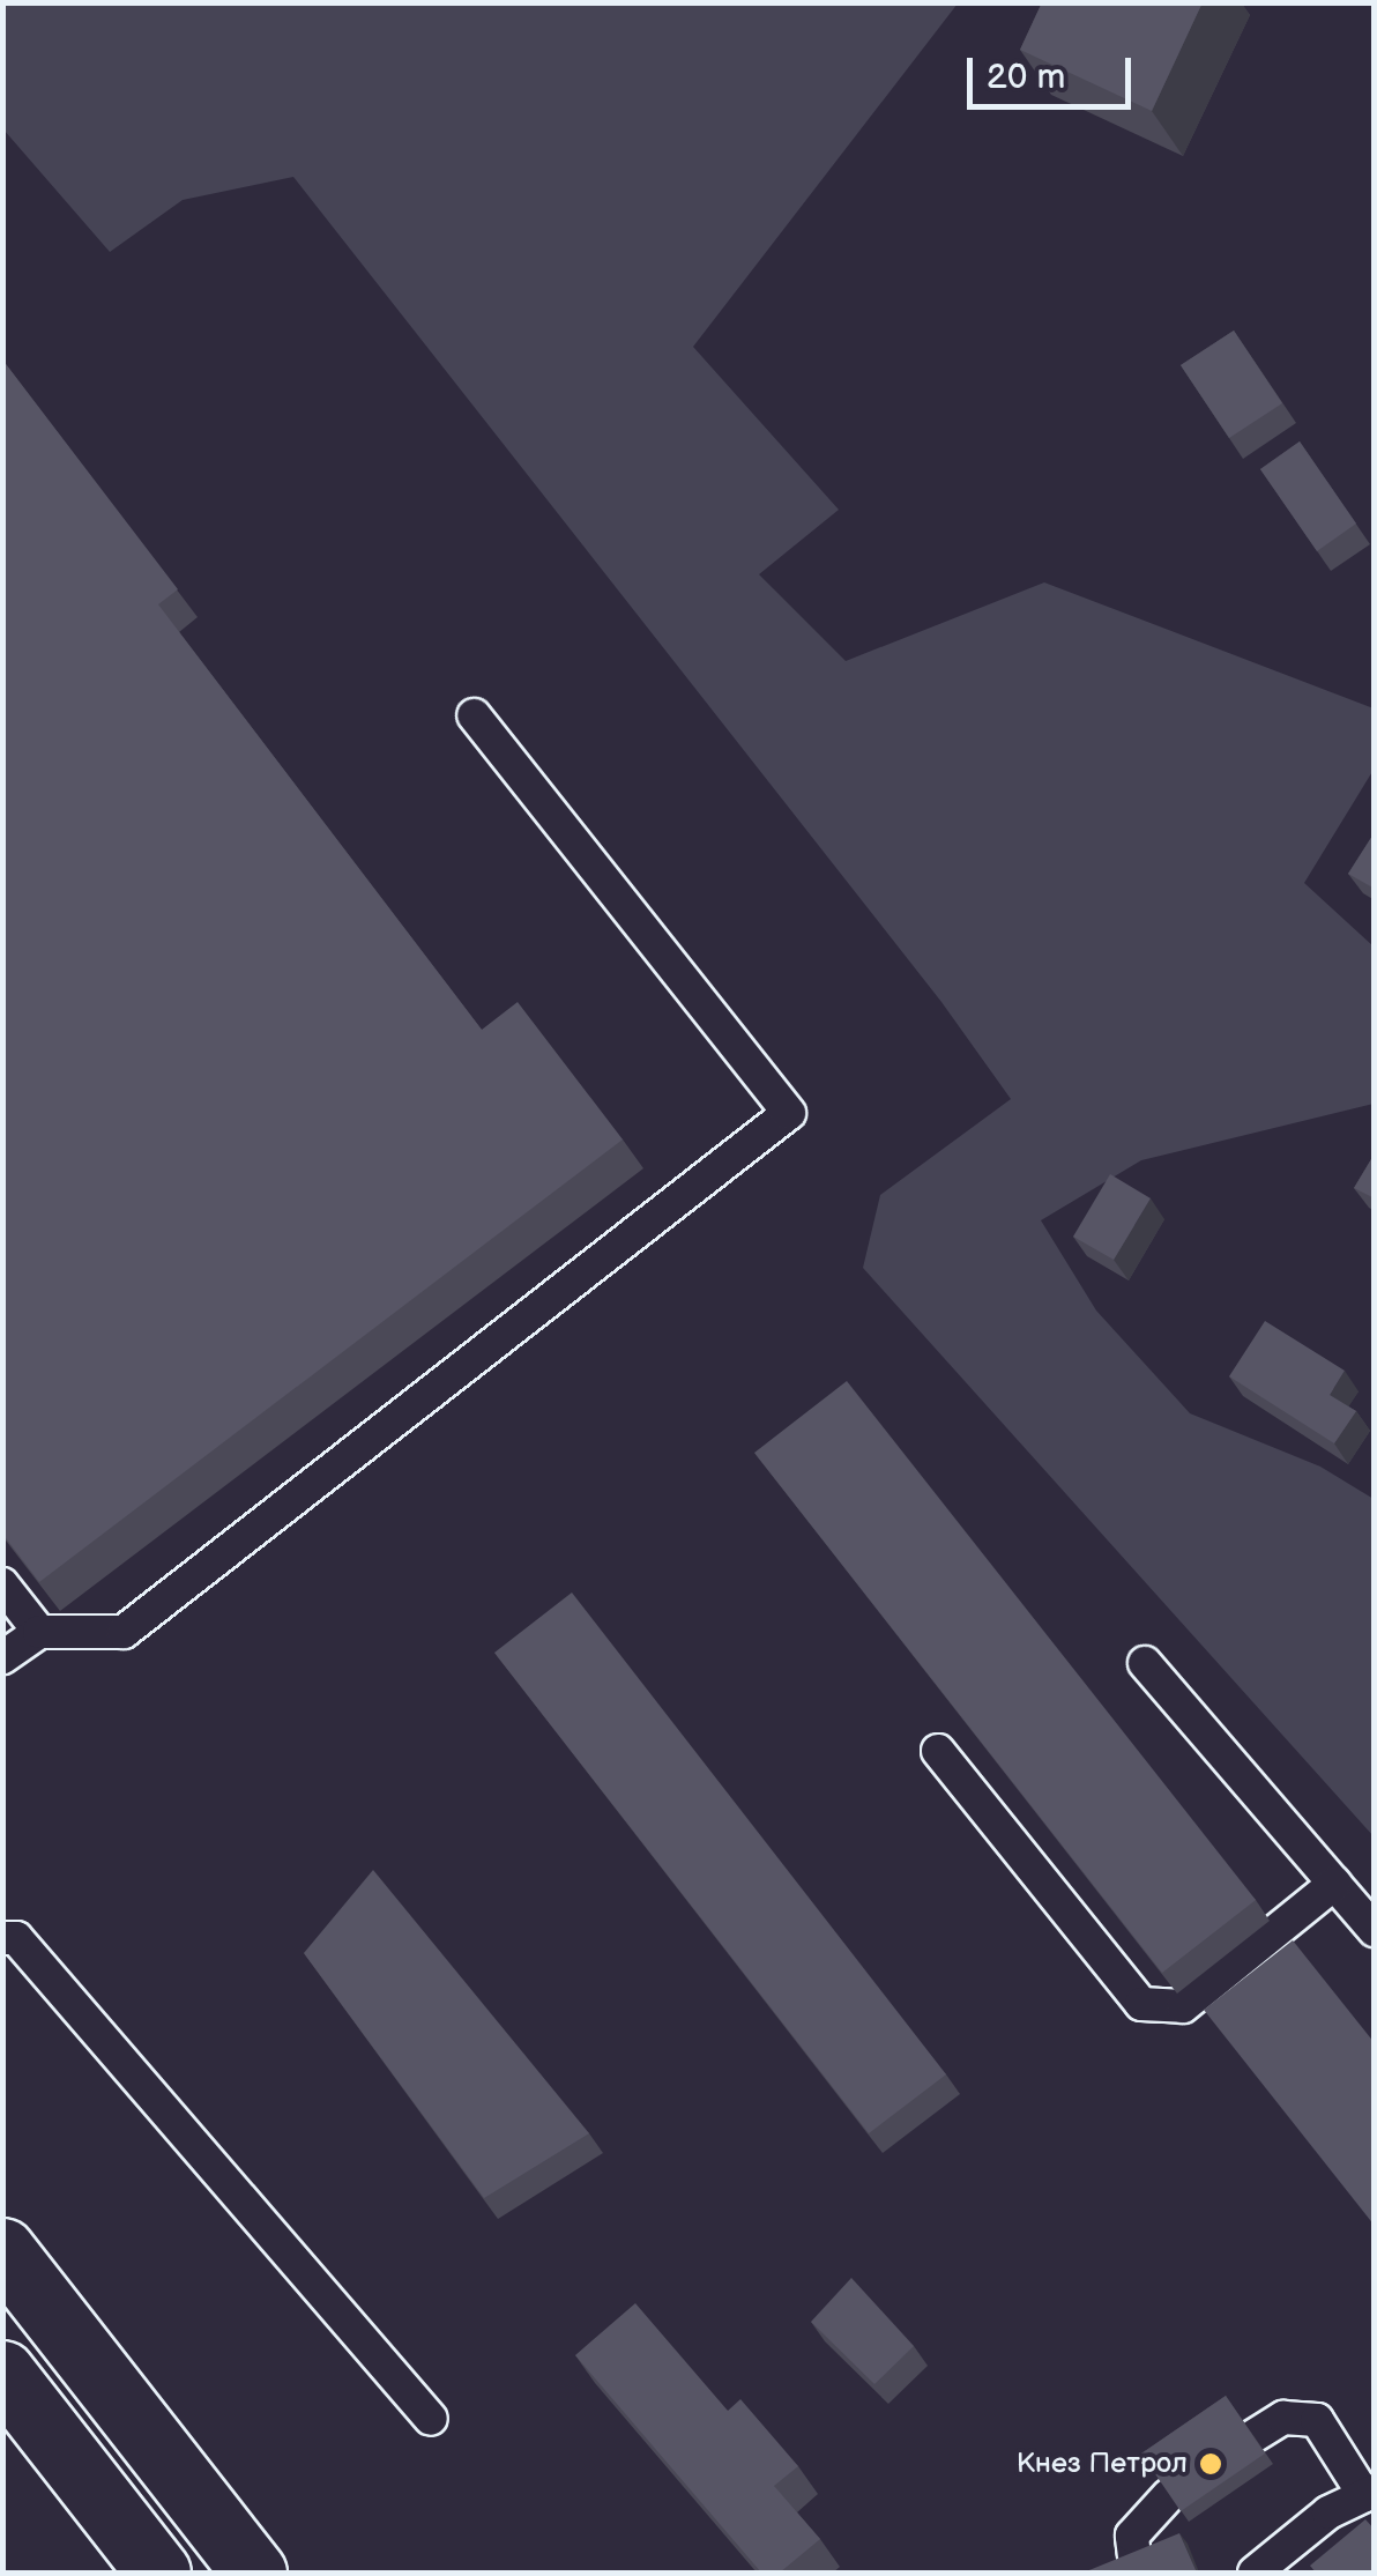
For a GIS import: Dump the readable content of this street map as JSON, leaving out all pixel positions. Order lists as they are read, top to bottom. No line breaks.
{"places":["Кнез Петрол"],"scale_bar":"20 m"}
